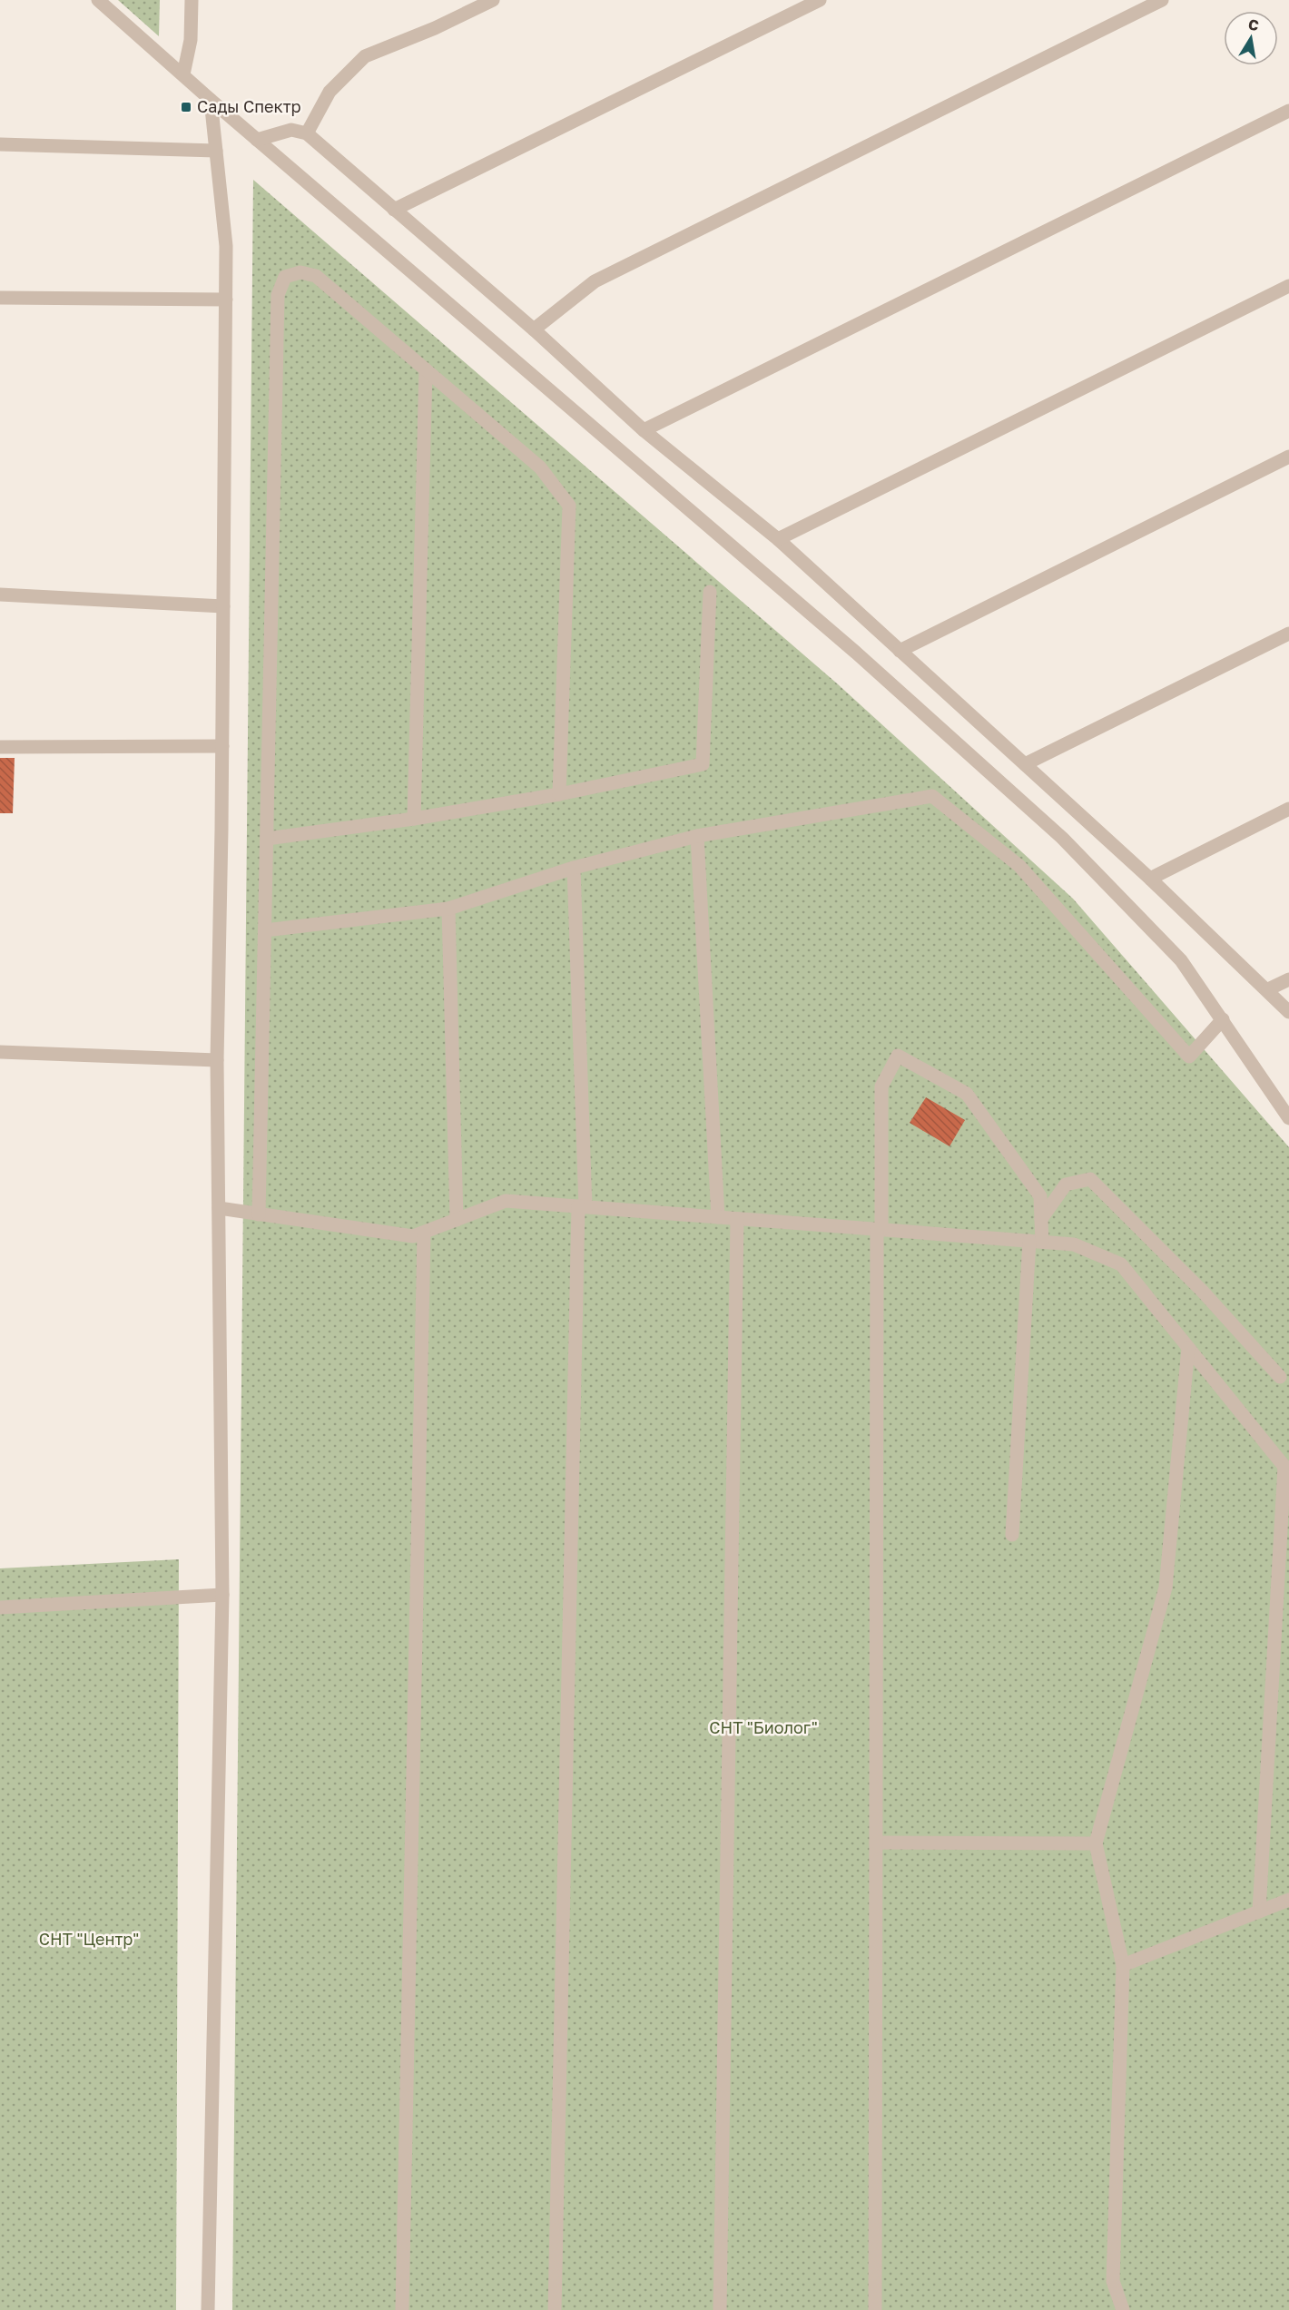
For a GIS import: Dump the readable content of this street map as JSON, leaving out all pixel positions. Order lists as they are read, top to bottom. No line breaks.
{"parks":["СНТ \"Биолог\"","СНТ \"Центр\""],"places":{"transit":["Сады Спектр"]},"north":"top"}
